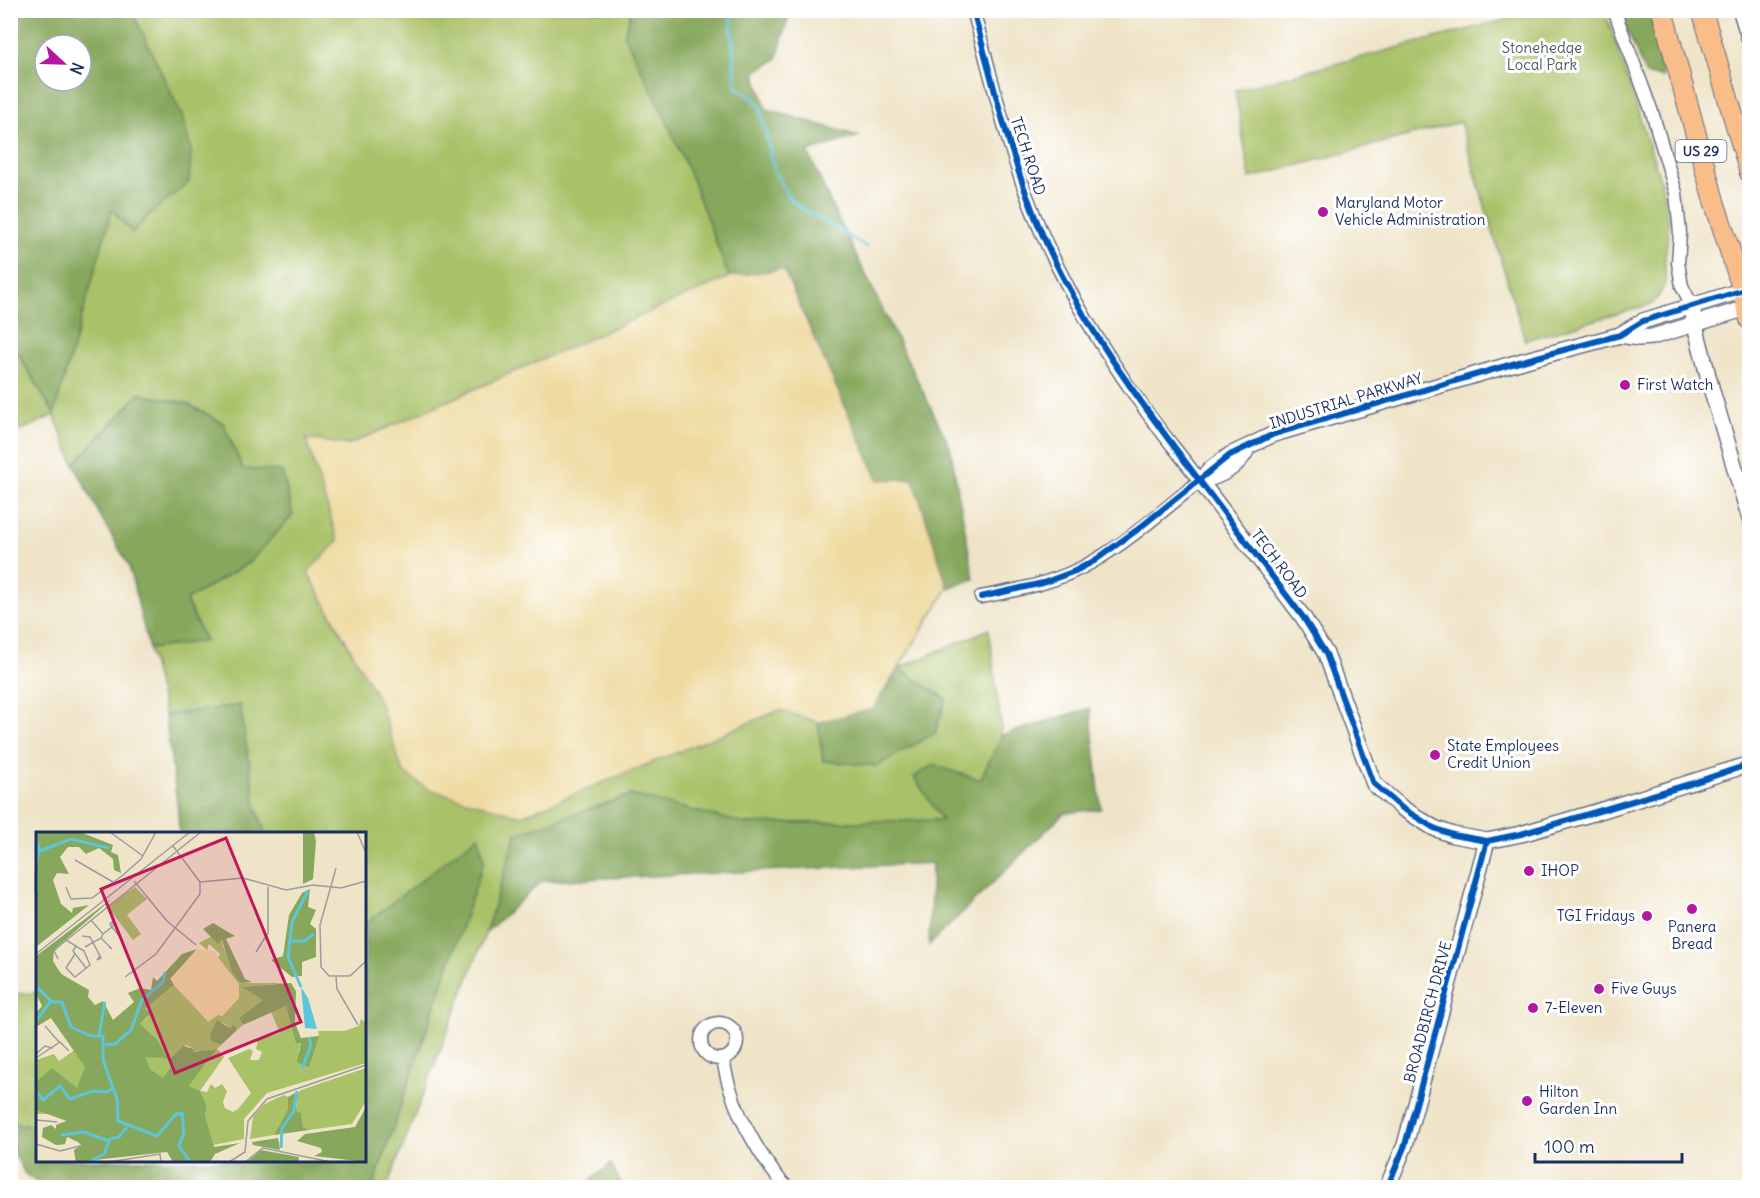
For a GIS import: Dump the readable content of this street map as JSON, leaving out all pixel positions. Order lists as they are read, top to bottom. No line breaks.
{"streets":{"highway":["US 29"],"street":["TECH ROAD","INDUSTRIAL PARKWAY","BROADBIRCH DRIVE"]},"crossings":[["US 29","INDUSTRIAL PARKWAY"],["TECH ROAD","INDUSTRIAL PARKWAY"],["TECH ROAD","BROADBIRCH DRIVE"]],"parks":["Stonehedge Local Park"],"places":["Maryland Motor Vehicle Administration","First Watch","State Employees Credit Union","IHOP","Panera Bread","TGI Fridays","Five Guys","7-Eleven","Hilton Garden Inn"],"scale_bar":"100 m","north":"right"}
